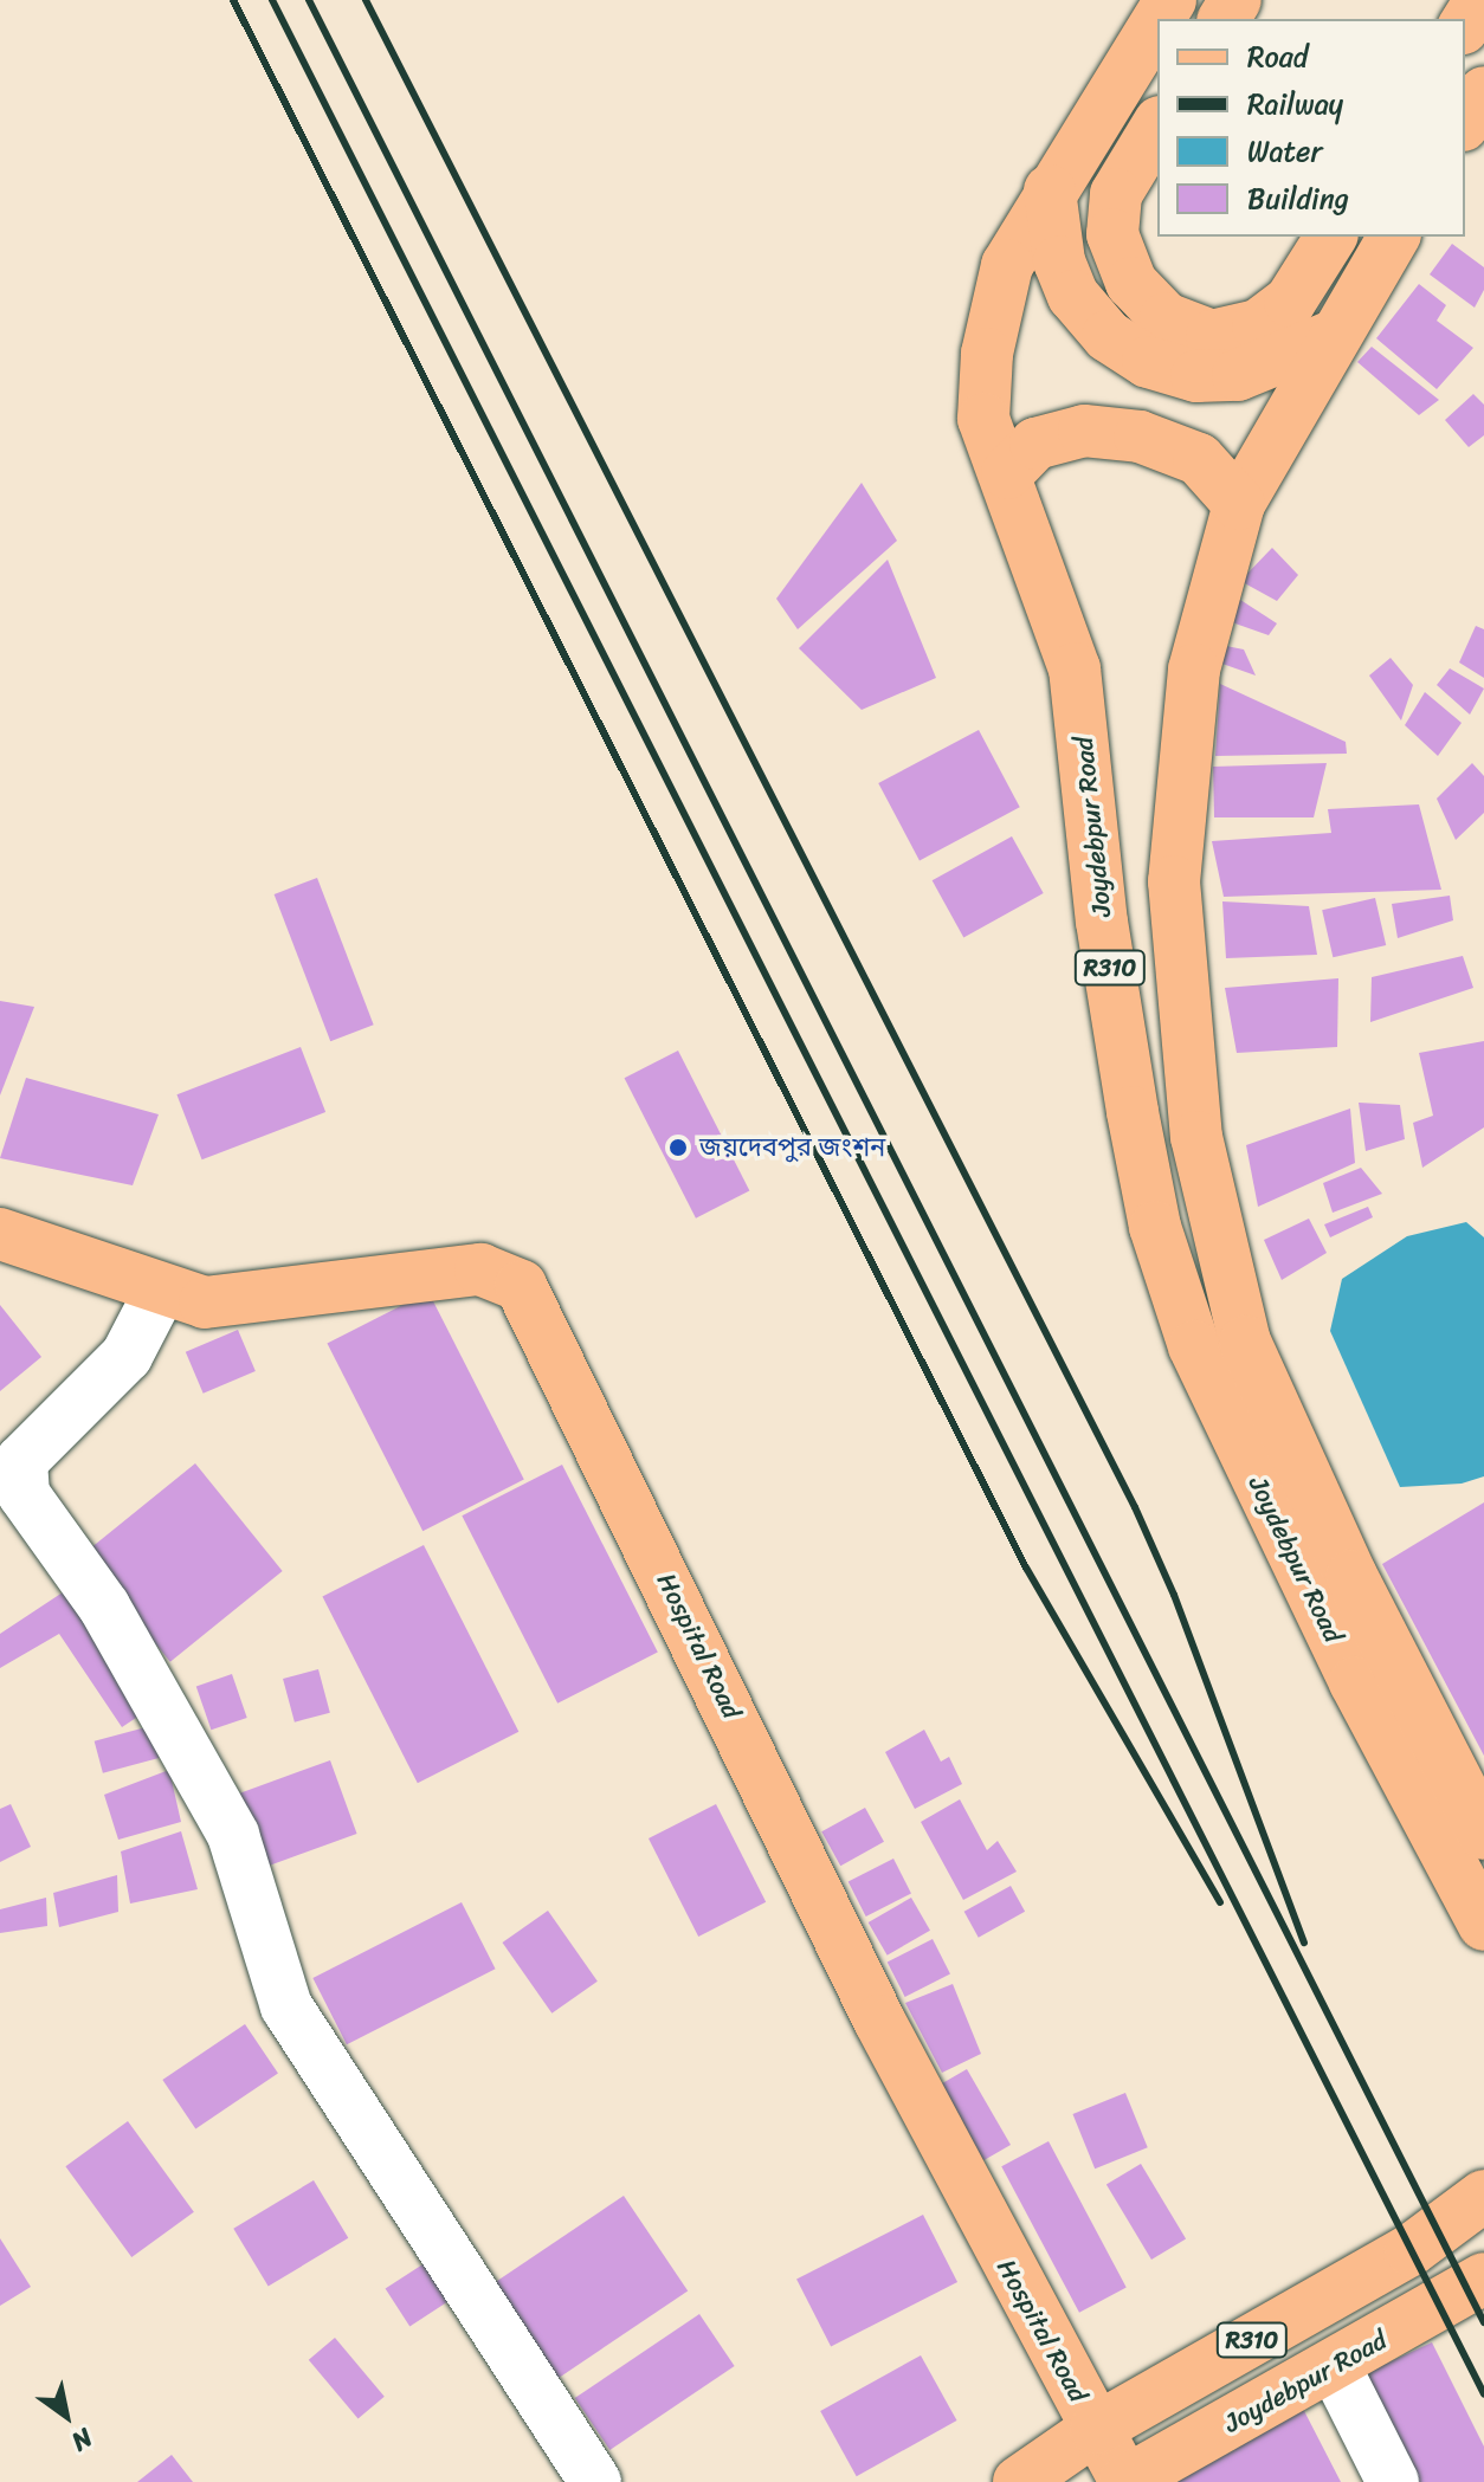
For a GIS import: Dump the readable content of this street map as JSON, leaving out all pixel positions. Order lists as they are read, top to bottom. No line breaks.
{"streets":{"main road":["Joydebpur Road","R310","Hospital Road"]},"crossings":[["Joydebpur Road","Hospital Road"],["R310","Hospital Road"]],"places":["জয়দেবপুর জংশন"],"legend":["Road","Railway","Water","Building"],"north":"bottom right"}
